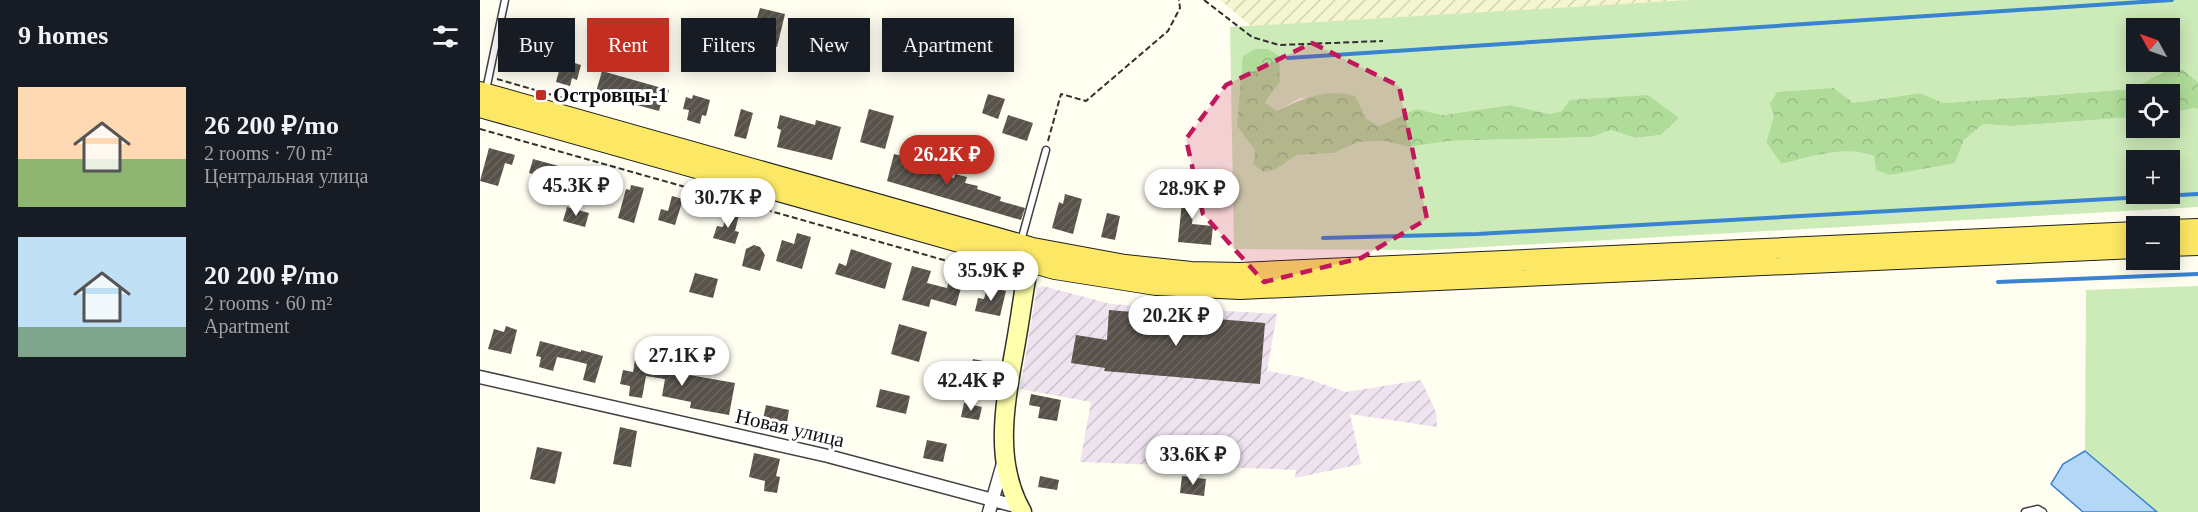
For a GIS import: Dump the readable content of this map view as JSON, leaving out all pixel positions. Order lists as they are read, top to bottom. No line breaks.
{"streets":{"street":["Новая улица"]},"places":{"transit":["Островцы-1"]},"north":"top left","page":{"heading":"9 homes","map_buttons":["+","−"],"chip":["Buy","Rent","Filters","New","Apartment"],"list":[{"name":"26 200 ₽/mo","note":"2 rooms · 70 m² · Центральная улица"},{"name":"20 200 ₽/mo","note":"2 rooms · 60 m² · Apartment"}],"price":["26.2K ₽","45.3K ₽","28.9K ₽","30.7K ₽","35.9K ₽","20.2K ₽","27.1K ₽","42.4K ₽","33.6K ₽"]}}
